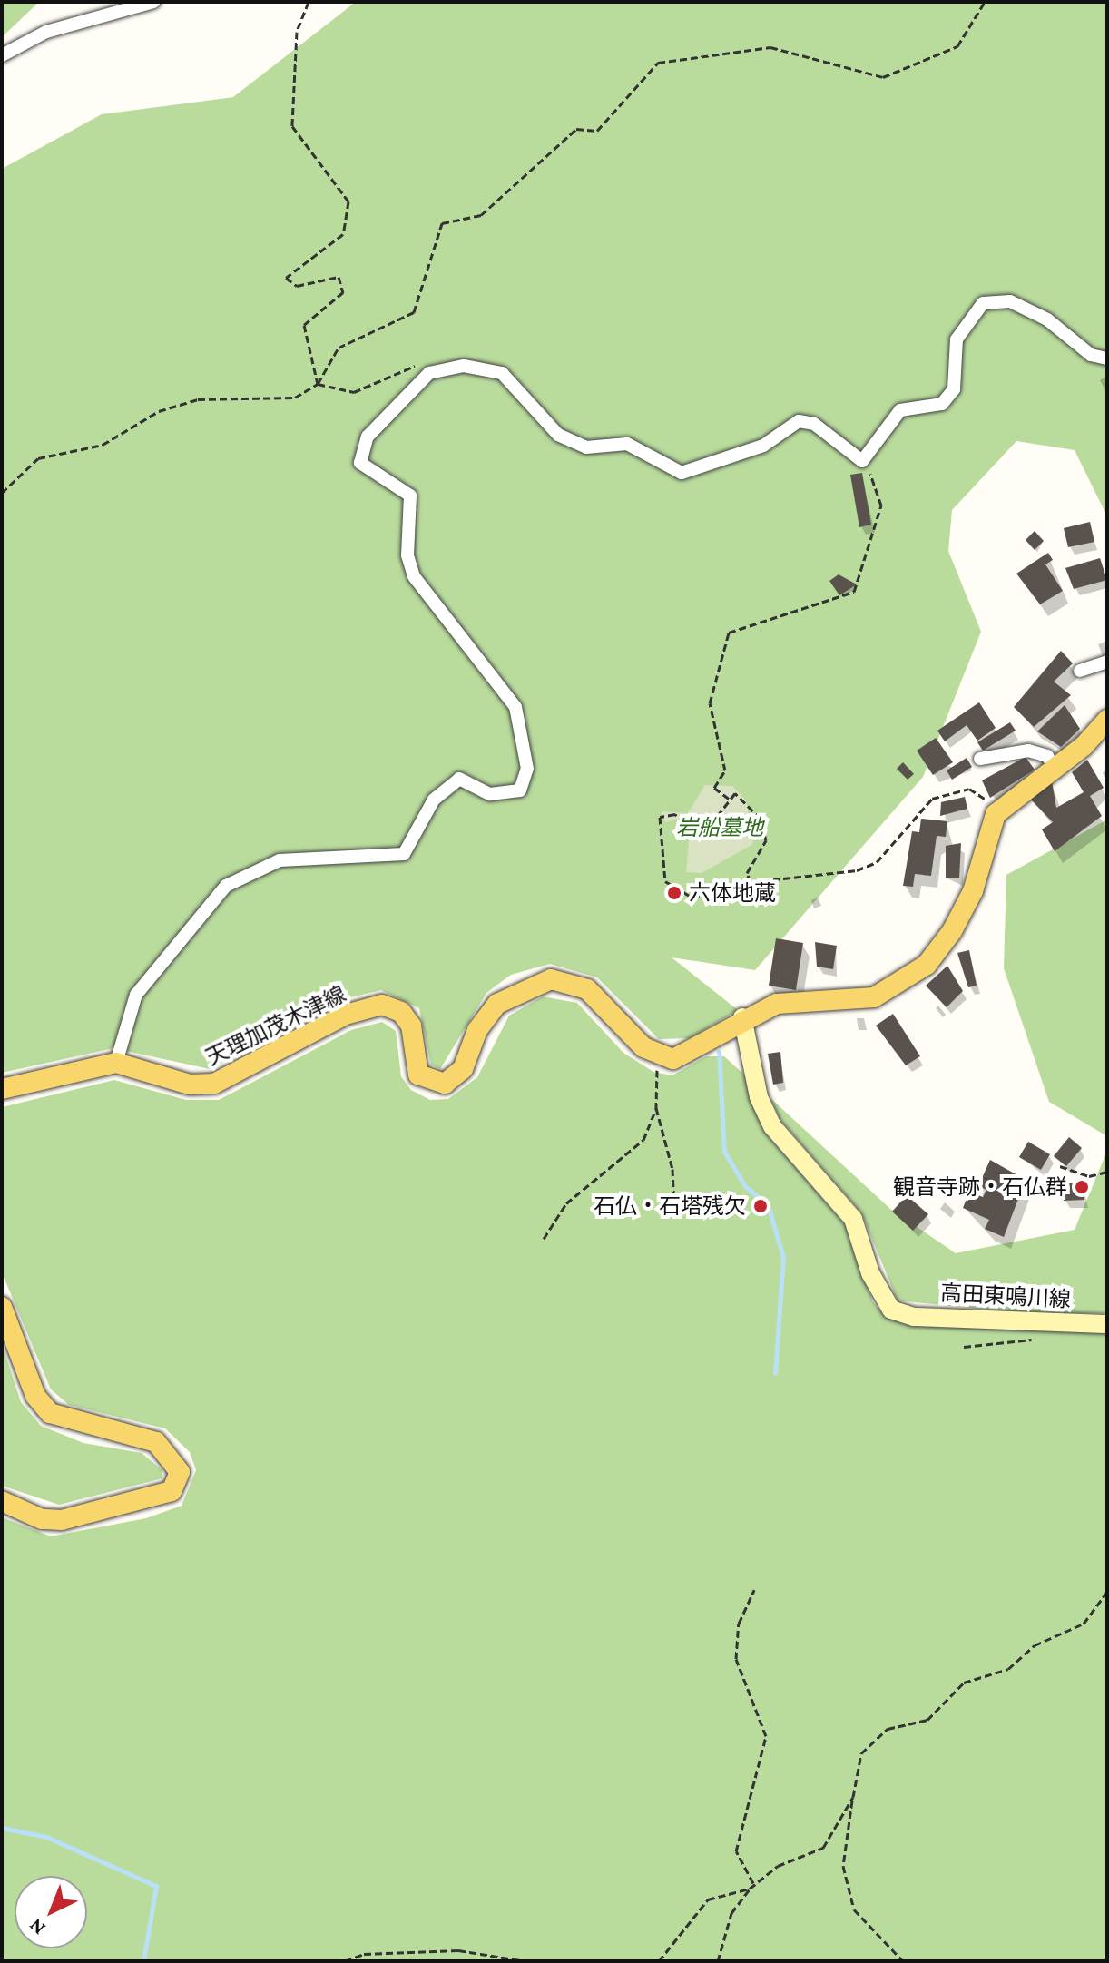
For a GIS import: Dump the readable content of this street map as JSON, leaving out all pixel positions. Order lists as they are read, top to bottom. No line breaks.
{"streets":{"main road":["天理加茂木津線","高田東鳴川線"]},"parks":["岩船墓地"],"places":["六体地蔵","観音寺跡・石仏群","石仏・石塔残欠"],"north":"bottom left"}
